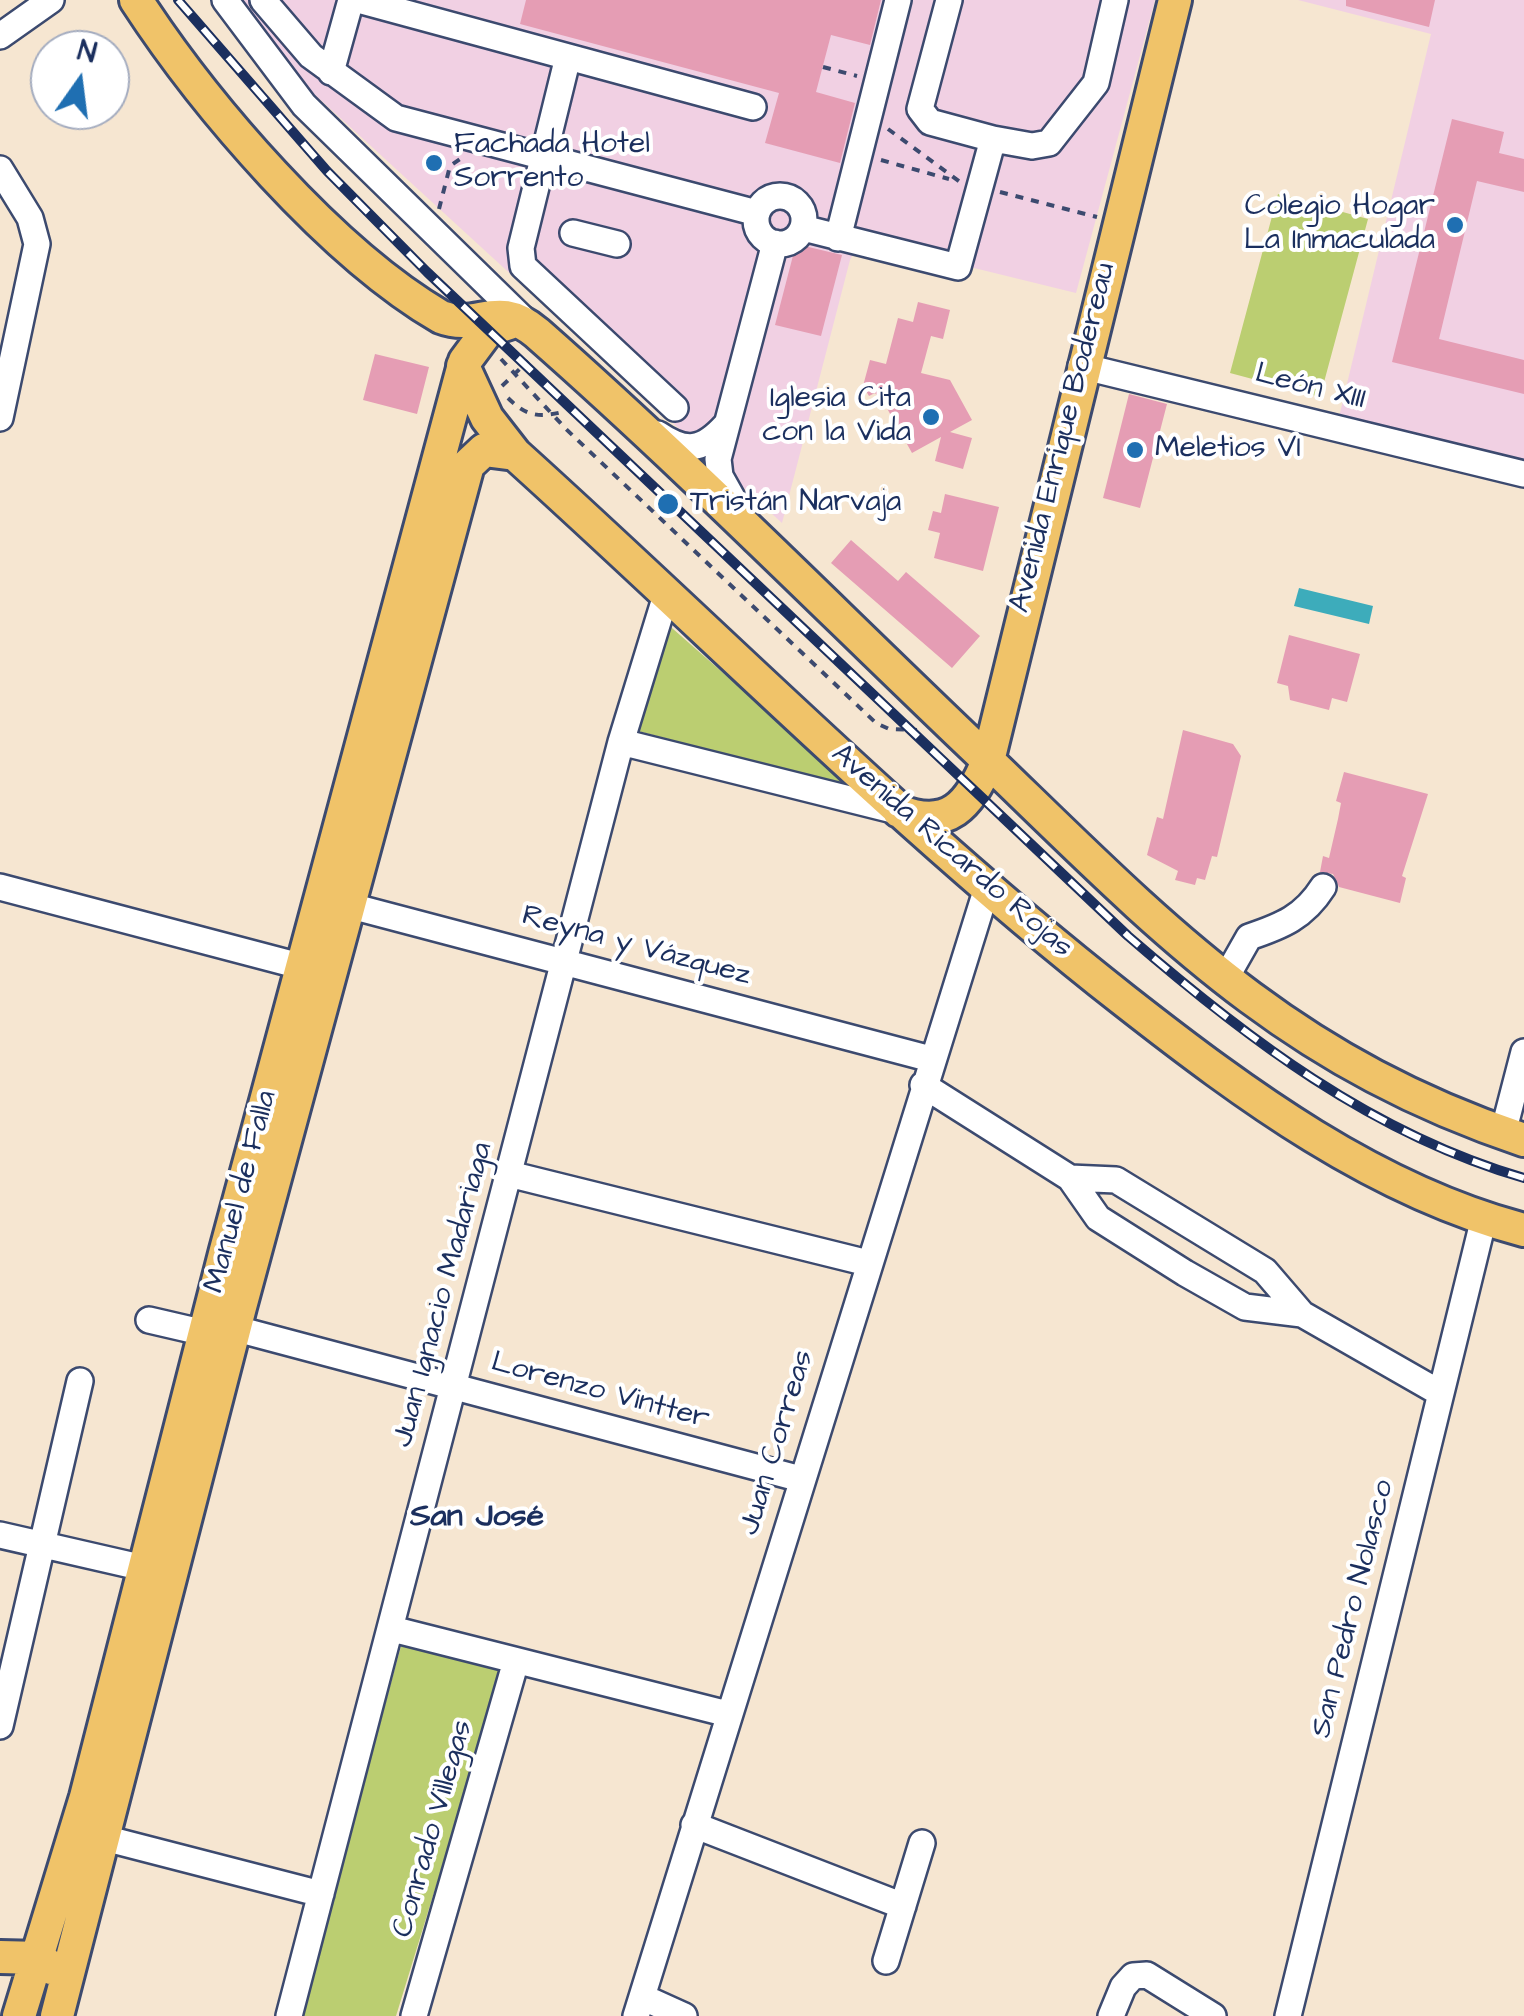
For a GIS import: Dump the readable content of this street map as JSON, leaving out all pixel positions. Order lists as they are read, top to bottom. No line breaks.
{"streets":{"main road":["Avenida Enrique Bodereau","Avenida Ricardo Rojas","Manuel de Falla"],"street":["León XIII","Reyna y Vázquez","Juan Ignacio Madariaga","Lorenzo Vintter","Juan Correas","San Pedro Nolasco","Conrado Villegas"]},"crossings":[["León XIII","Avenida Enrique Bodereau"],["Avenida Enrique Bodereau","Avenida Ricardo Rojas"],["Avenida Ricardo Rojas","Manuel de Falla"],["Avenida Ricardo Rojas","Juan Ignacio Madariaga"],["Avenida Ricardo Rojas","Juan Correas"],["Avenida Ricardo Rojas","San Pedro Nolasco"],["Reyna y Vázquez","Manuel de Falla"],["Reyna y Vázquez","Juan Ignacio Madariaga"],["Reyna y Vázquez","Juan Correas"],["Manuel de Falla","Lorenzo Vintter"],["Juan Ignacio Madariaga","Lorenzo Vintter"],["Lorenzo Vintter","Juan Correas"]],"districts":["San José"],"places":["Fachada Hotel Sorrento","Colegio Hogar La Inmaculada","Iglesia Cita con la Vida","Meletios VI","Tristán Narvaja"],"north":"top"}
